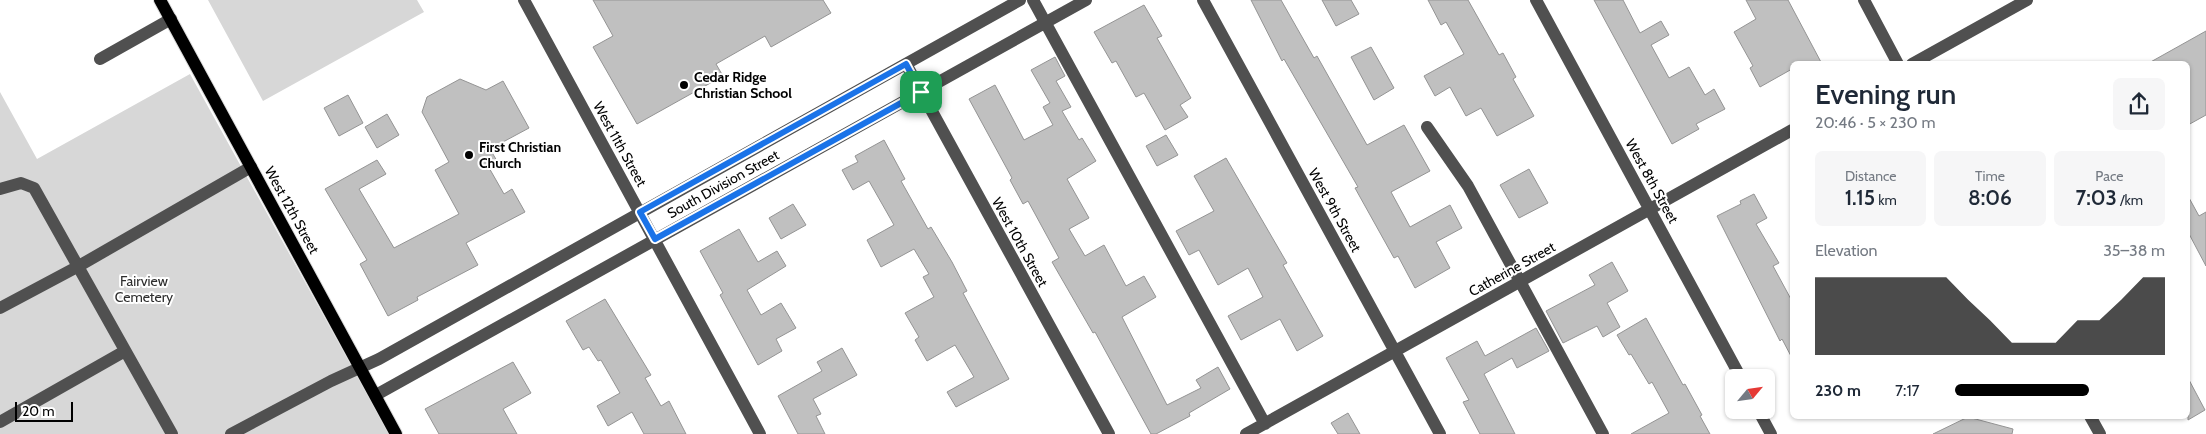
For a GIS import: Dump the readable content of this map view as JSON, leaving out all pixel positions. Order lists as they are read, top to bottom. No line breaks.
{"streets":{"main road":["West 12th Street"],"street":["West 11th Street","West 8th Street","South Division Street","West 9th Street","West 10th Street","Catherine Street"]},"crossings":[["West 11th Street","South Division Street"],["West 8th Street","Catherine Street"],["South Division Street","West 12th Street"],["South Division Street","West 10th Street"],["West 9th Street","Catherine Street"]],"parks":["Fairview Cemetery"],"places":["Cedar Ridge Christian School","First Christian Church"],"scale_bar":"20 m","north":"top right","page":{"heading":["Evening run","20:46 · 5 × 230 m"],"stats":[["Distance","1.15 km"],["Time","8:06"],["Pace","7:03 /km"]],"chart":["Elevation","35–38 m"],"list":[{"name":"230 m","note":"7:17"}],"scale":"20 m"}}
